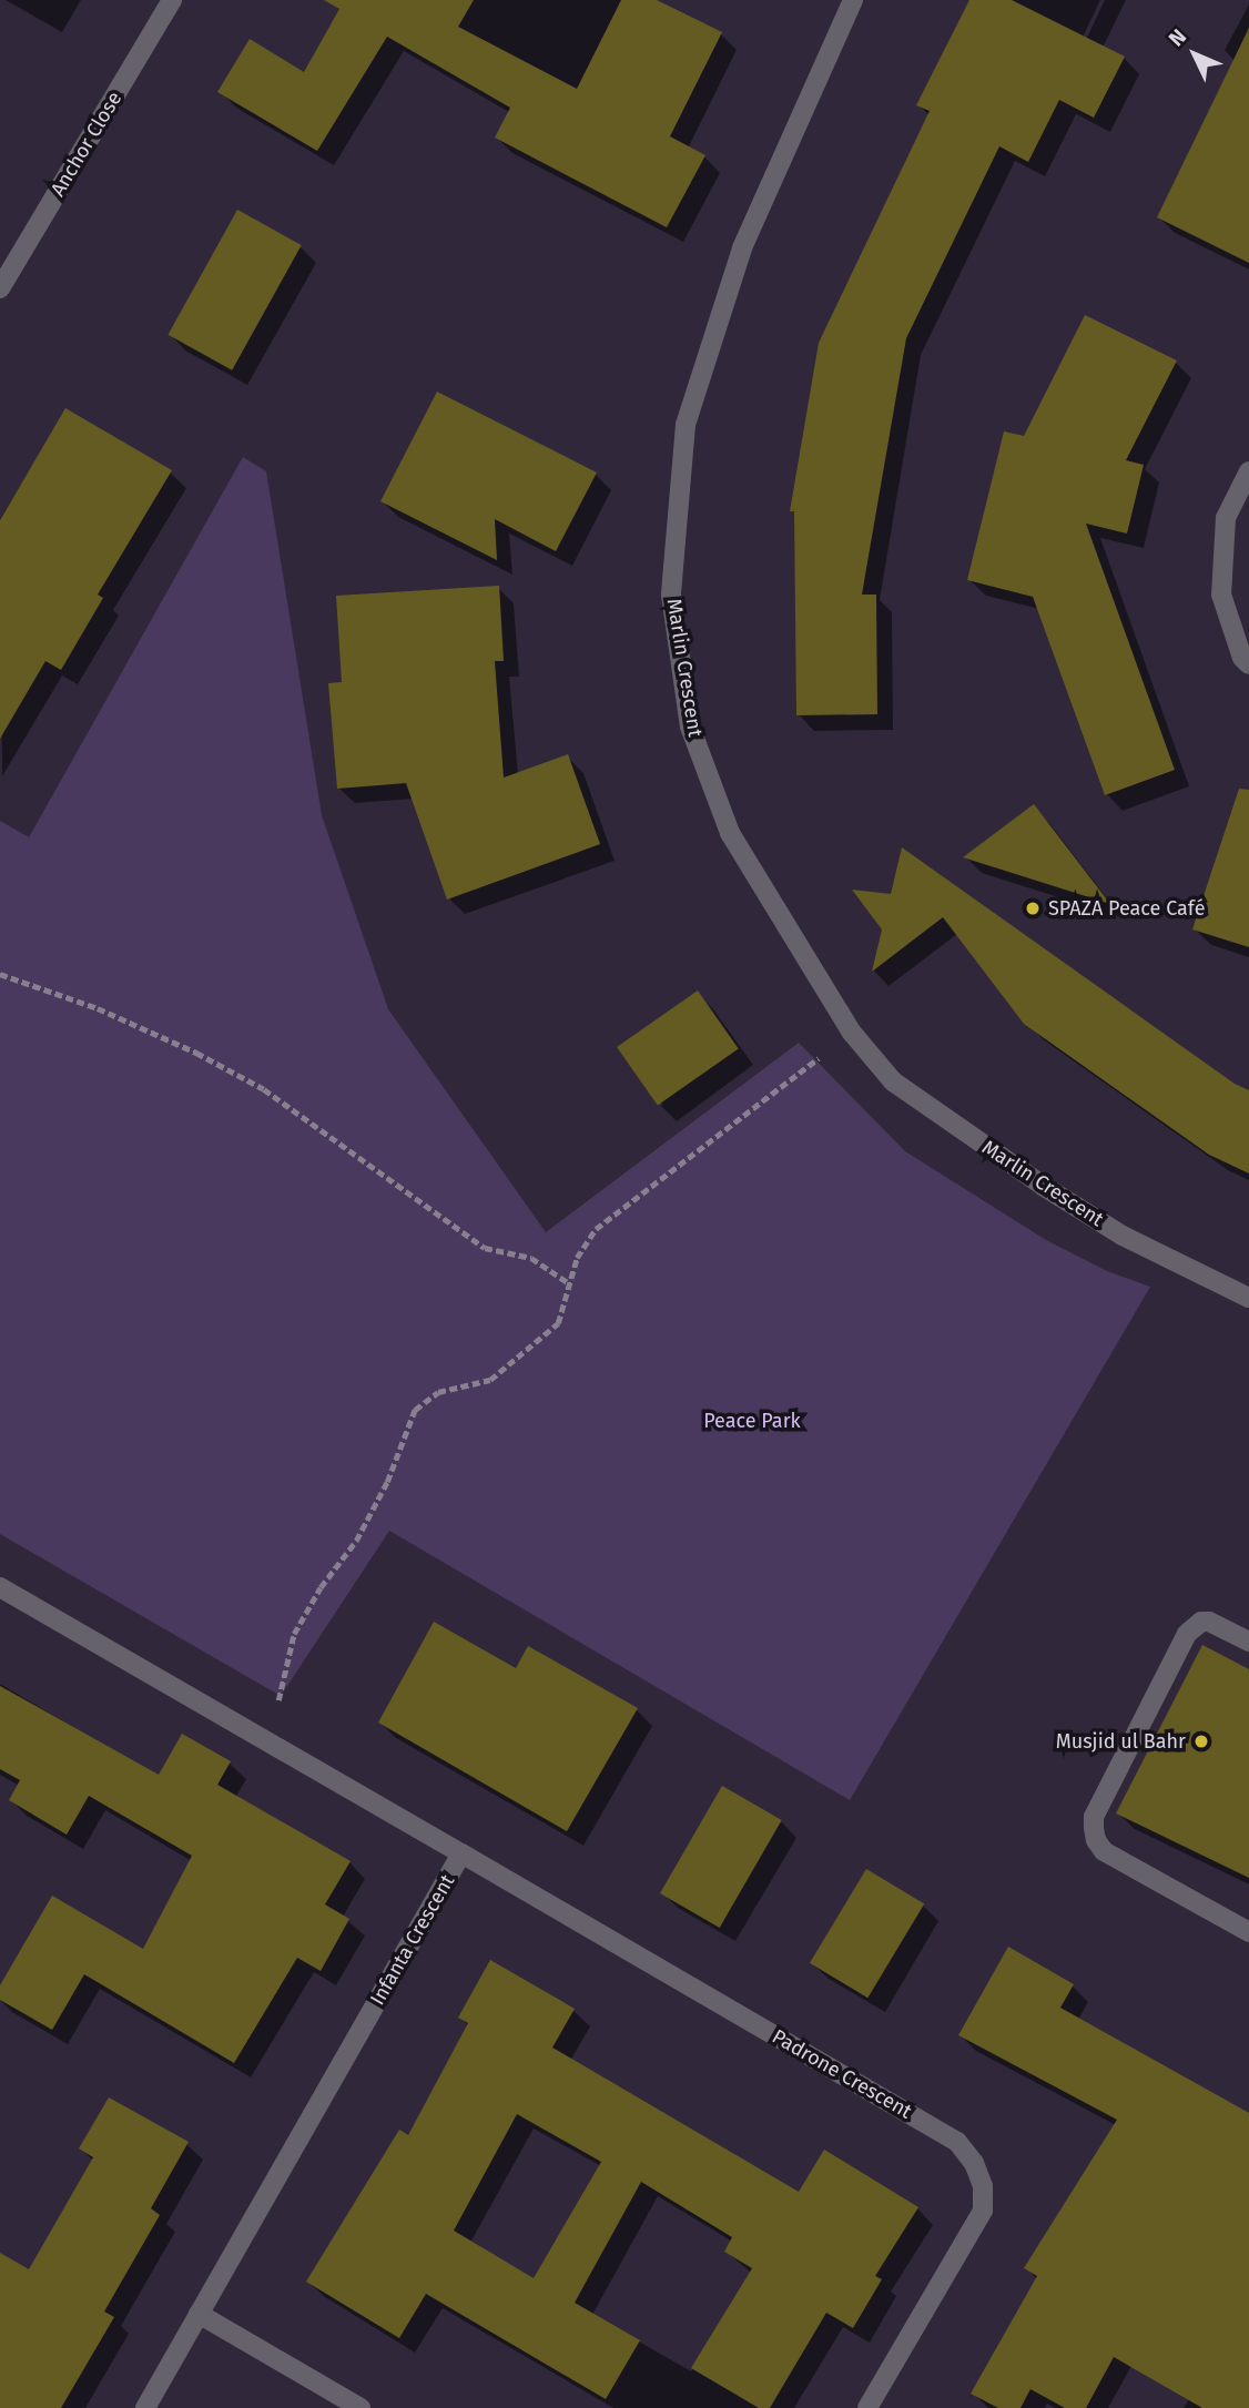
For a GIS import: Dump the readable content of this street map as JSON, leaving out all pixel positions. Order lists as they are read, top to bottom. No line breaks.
{"streets":{"street":["Anchor Close","Marlin Crescent","Infanta Crescent","Padrone Crescent"]},"crossings":[["Infanta Crescent","Padrone Crescent"]],"parks":["Peace Park"],"places":["SPAZA Peace Café","Musjid ul Bahr"],"north":"top left"}
